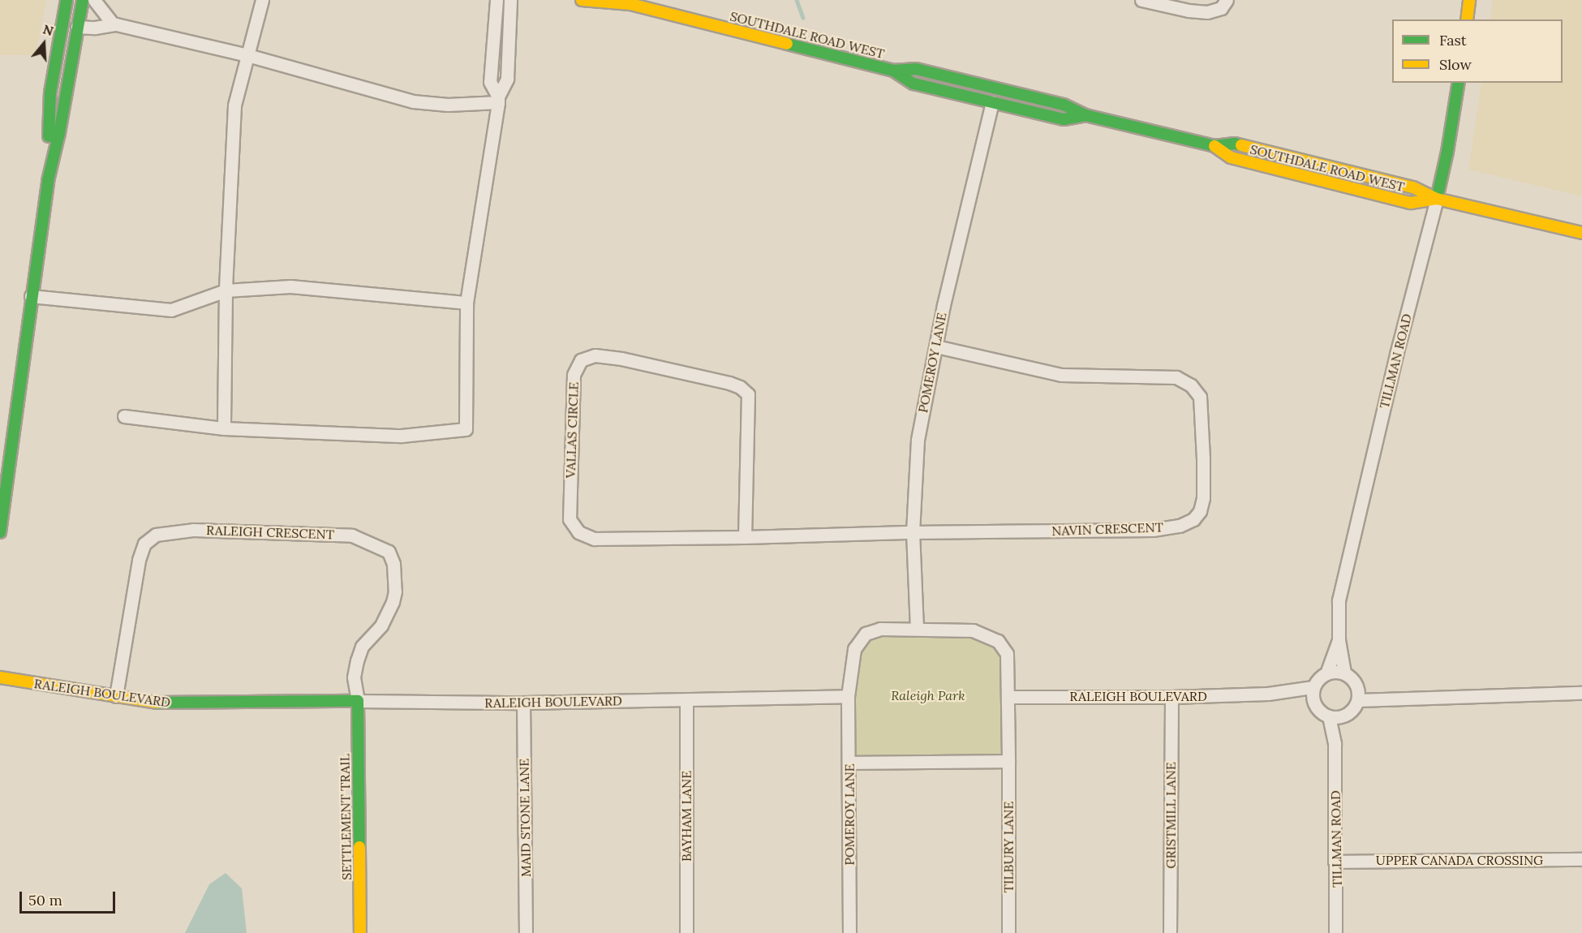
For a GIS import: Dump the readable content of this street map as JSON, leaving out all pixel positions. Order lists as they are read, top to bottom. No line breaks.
{"streets":{"main road":["SOUTHDALE ROAD WEST","TILLMAN ROAD","RALEIGH BOULEVARD","SETTLEMENT TRAIL"],"street":["POMEROY LANE","VALLAS CIRCLE","NAVIN CRESCENT","RALEIGH CRESCENT","GRISTMILL LANE","BAYHAM LANE","MAID STONE LANE","TILBURY LANE","UPPER CANADA CROSSING"]},"crossings":[["SOUTHDALE ROAD WEST","TILLMAN ROAD"],["SOUTHDALE ROAD WEST","POMEROY LANE"],["TILLMAN ROAD","RALEIGH BOULEVARD"],["TILLMAN ROAD","UPPER CANADA CROSSING"],["POMEROY LANE","VALLAS CIRCLE"],["POMEROY LANE","NAVIN CRESCENT"],["POMEROY LANE","RALEIGH BOULEVARD"],["VALLAS CIRCLE","NAVIN CRESCENT"],["RALEIGH CRESCENT","RALEIGH BOULEVARD"],["RALEIGH CRESCENT","SETTLEMENT TRAIL"],["RALEIGH BOULEVARD","GRISTMILL LANE"],["RALEIGH BOULEVARD","BAYHAM LANE"],["RALEIGH BOULEVARD","SETTLEMENT TRAIL"],["RALEIGH BOULEVARD","MAID STONE LANE"]],"parks":["Raleigh Park"],"legend":["Fast","Slow"],"scale_bar":"50 m","north":"top"}
